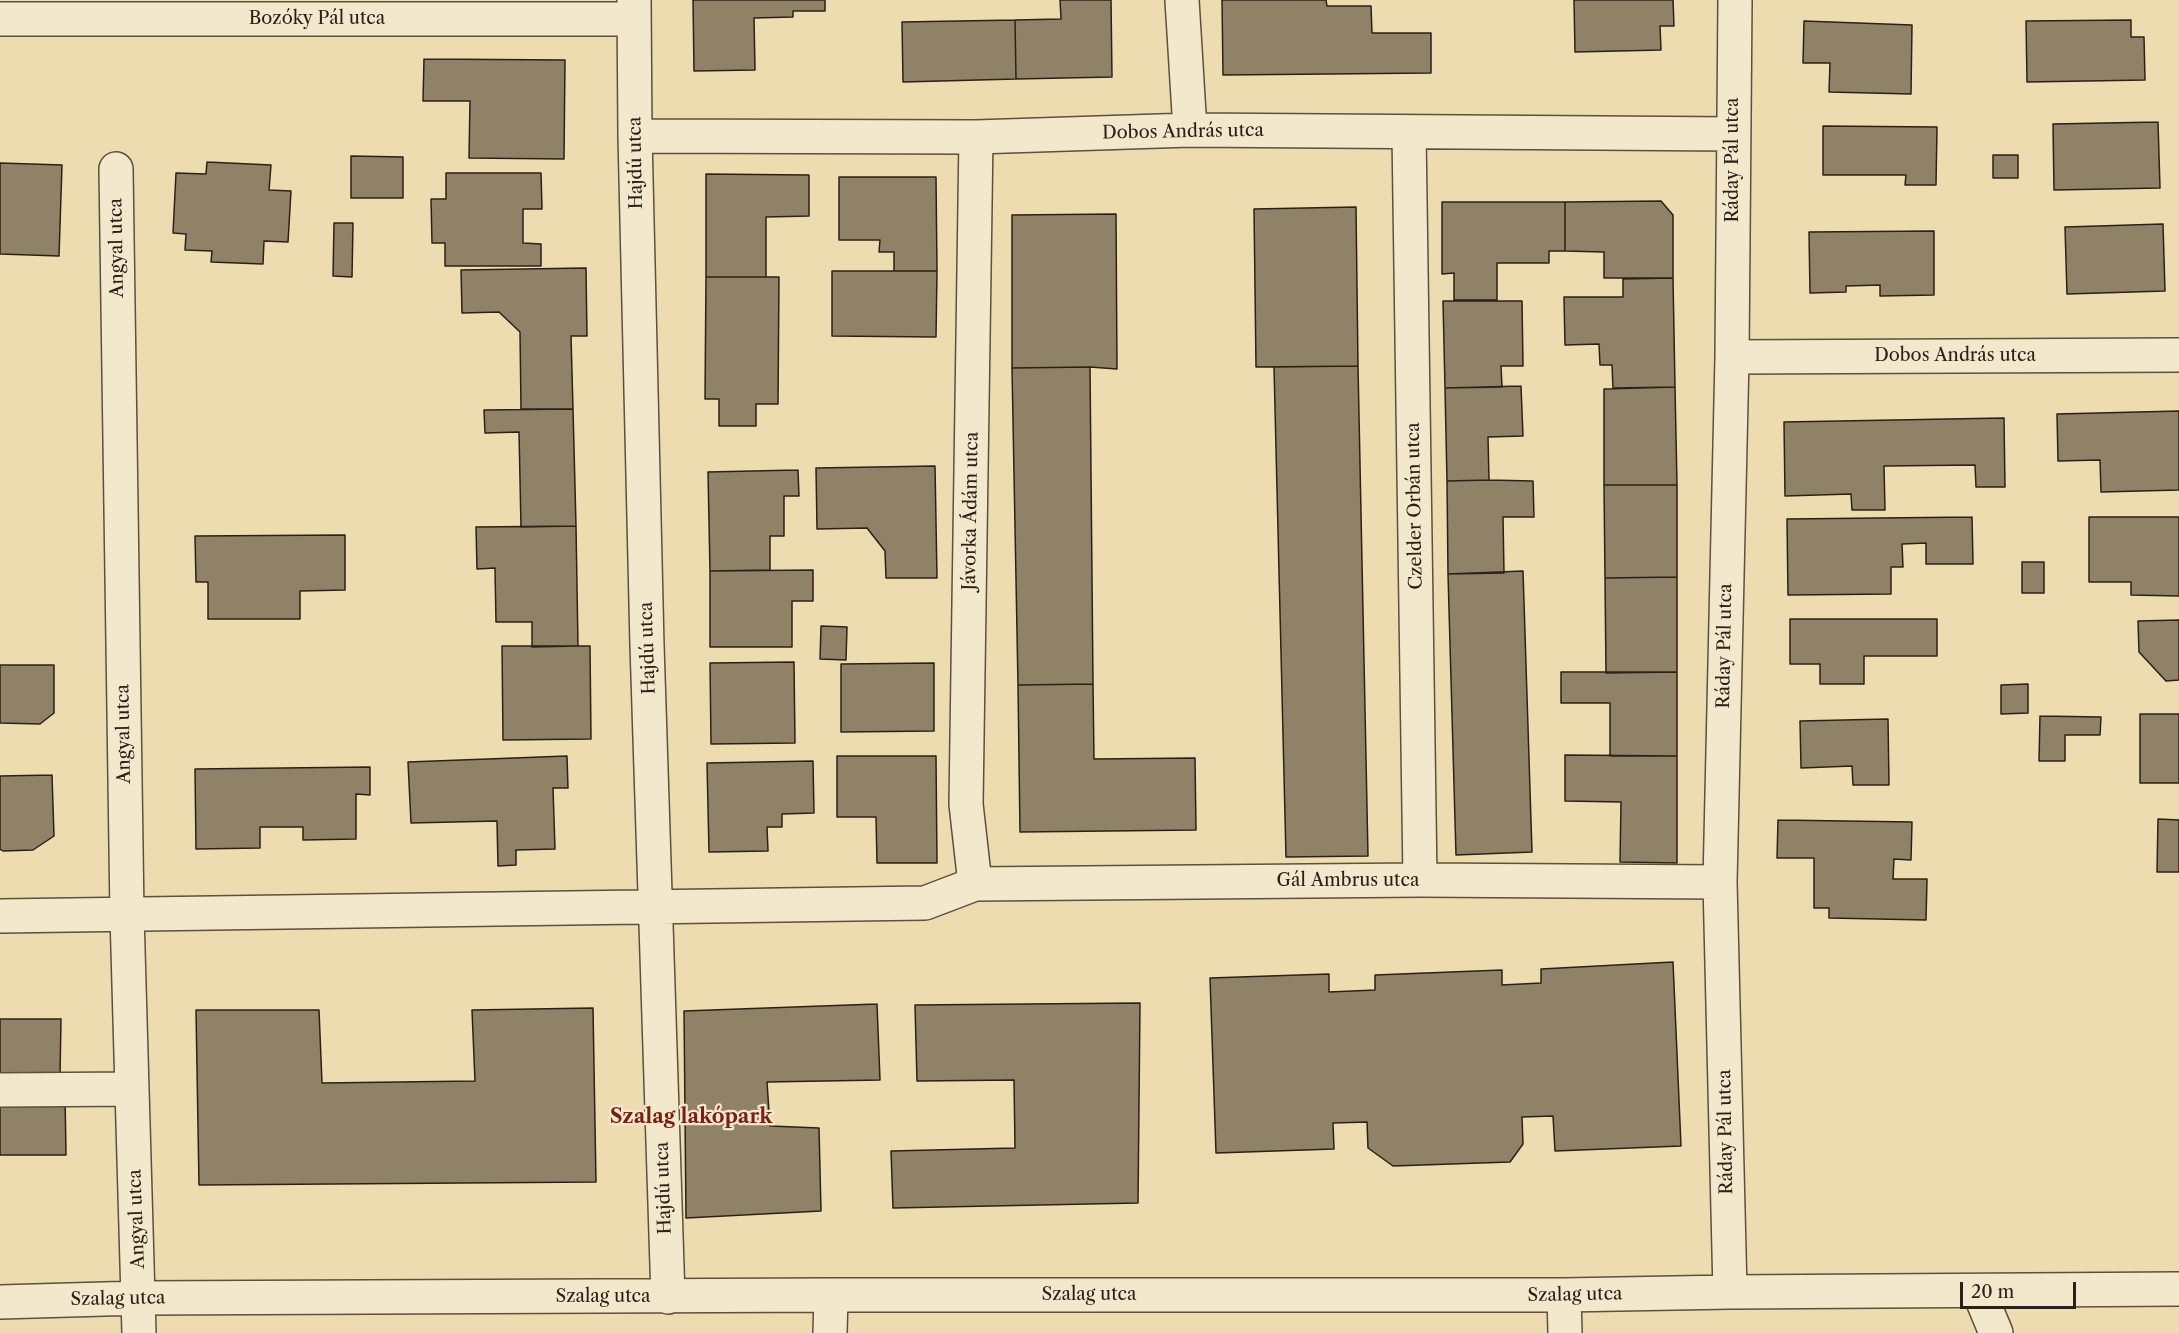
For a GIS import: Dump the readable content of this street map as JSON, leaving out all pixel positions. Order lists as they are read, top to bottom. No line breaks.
{"streets":{"street":["Bozóky Pál utca","Dobos András utca","Ráday Pál utca","Hajdú utca","Angyal utca","Czelder Orbán utca","Jávorka Ádám utca","Gál Ambrus utca","Szalag utca"]},"crossings":[["Bozóky Pál utca","Hajdú utca"],["Dobos András utca","Ráday Pál utca"],["Dobos András utca","Hajdú utca"],["Dobos András utca","Czelder Orbán utca"],["Dobos András utca","Jávorka Ádám utca"],["Ráday Pál utca","Gál Ambrus utca"],["Ráday Pál utca","Szalag utca"],["Hajdú utca","Szalag utca"],["Angyal utca","Szalag utca"],["Czelder Orbán utca","Gál Ambrus utca"],["Jávorka Ádám utca","Gál Ambrus utca"]],"districts":["Szalag lakópark"],"scale_bar":"20 m"}
